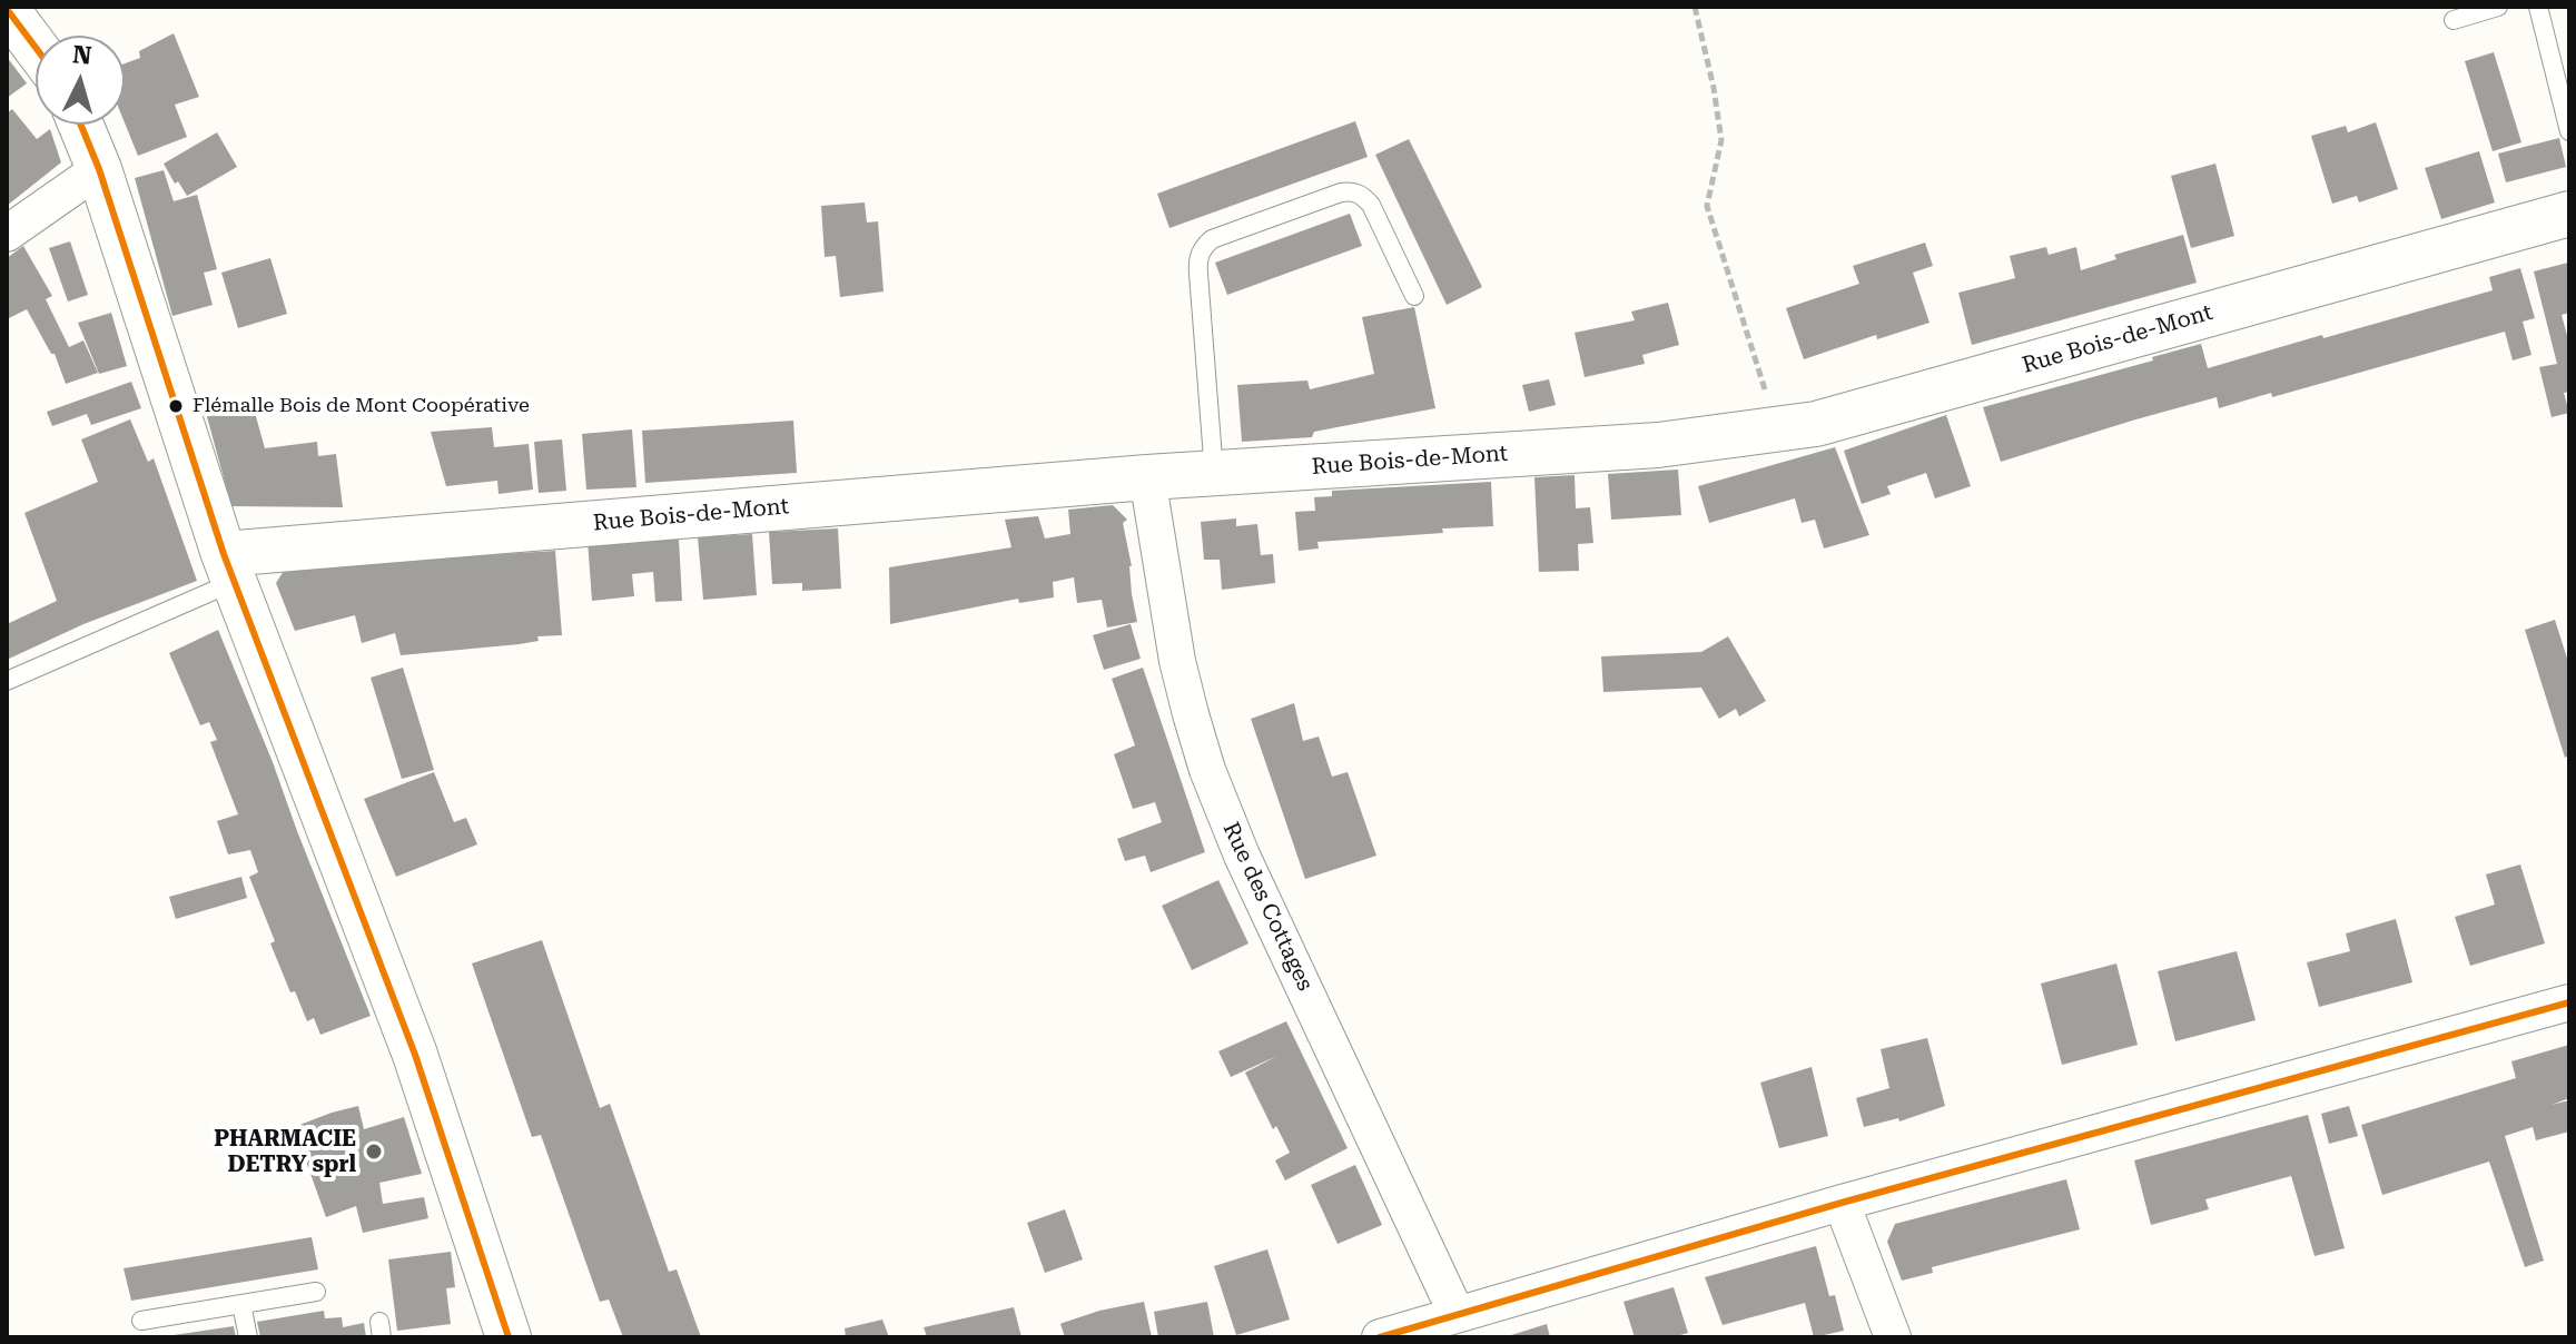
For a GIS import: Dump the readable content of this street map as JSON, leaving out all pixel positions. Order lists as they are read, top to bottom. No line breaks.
{"streets":{"street":["Rue Bois-de-Mont","Rue des Cottages"]},"crossings":[["Rue Bois-de-Mont","Rue des Cottages"]],"places":["Flémalle Bois de Mont Coopérative","PHARMACIE DETRY sprl"],"north":"top"}
